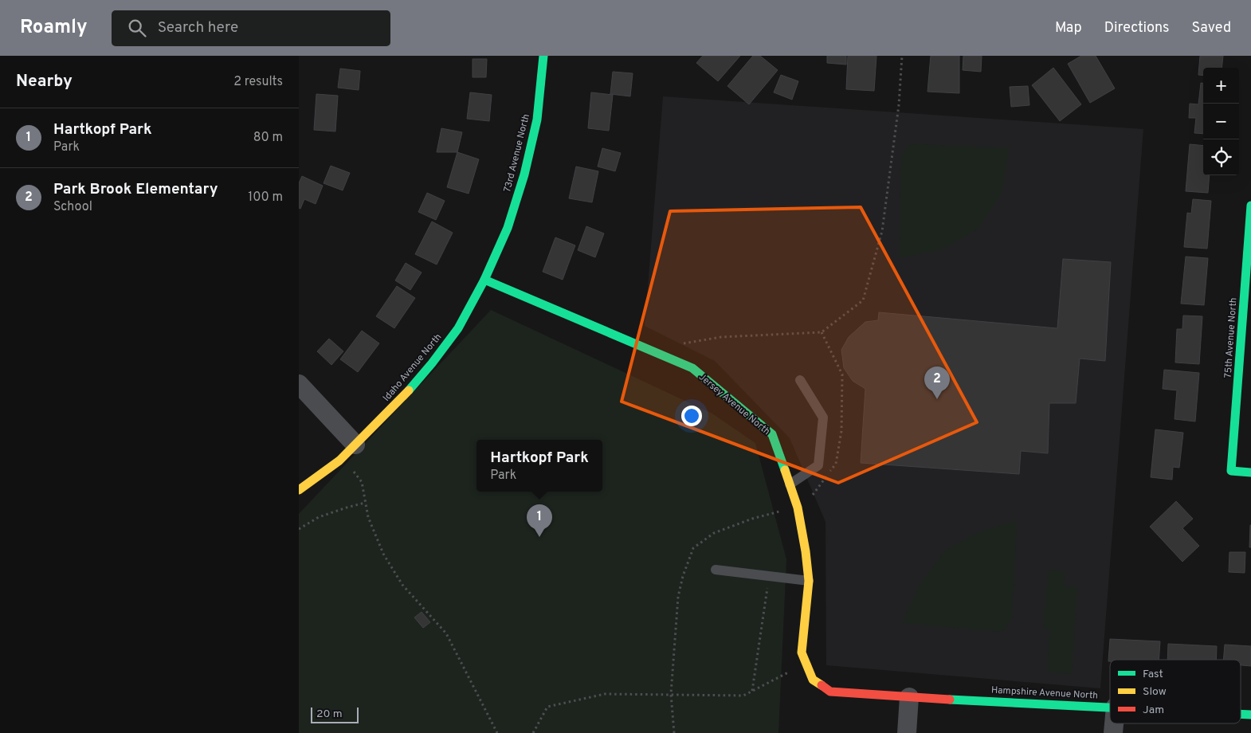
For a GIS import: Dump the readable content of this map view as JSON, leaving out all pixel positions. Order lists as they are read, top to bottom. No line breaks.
{"streets":{"street":["73rd Avenue North","75th Avenue North","Idaho Avenue North","Jersey Avenue North","Hampshire Avenue North"]},"crossings":[["73rd Avenue North","Idaho Avenue North"],["Idaho Avenue North","Jersey Avenue North"],["Jersey Avenue North","Hampshire Avenue North"]],"legend":["Fast","Slow","Jam"],"scale_bar":"20 m","page":{"header":"Roamly","search":"Search here","nav":["Map","Directions","Saved"],"heading":["Nearby","2 results"],"map_buttons":["+","−"],"list":[{"mark":"1","name":"Hartkopf Park","note":"Park","value":"80 m"},{"mark":"2","name":"Park Brook Elementary","note":"School","value":"100 m"}],"pins":["2","1"],"popup":["Hartkopf Park","Park"],"scale":"20 m"}}
